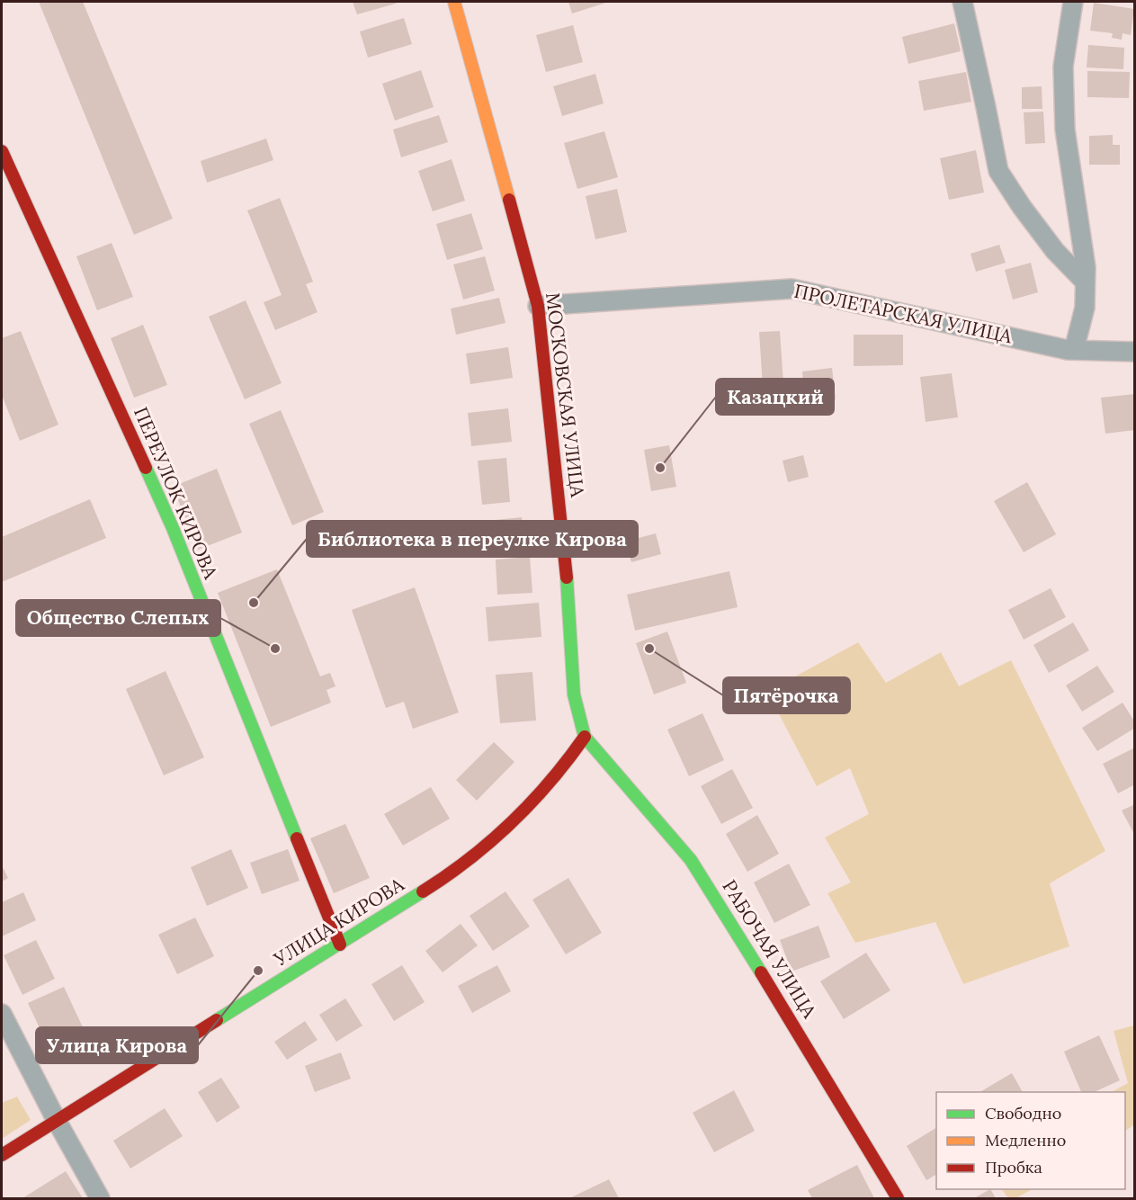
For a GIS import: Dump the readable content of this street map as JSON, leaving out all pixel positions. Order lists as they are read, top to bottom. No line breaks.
{"streets":{"street":["ПРОЛЕТАРСКАЯ УЛИЦА","МОСКОВСКАЯ УЛИЦА","ПЕРЕУЛОК КИРОВА","УЛИЦА КИРОВА","РАБОЧАЯ УЛИЦА"]},"crossings":[["ПРОЛЕТАРСКАЯ УЛИЦА","МОСКОВСКАЯ УЛИЦА"],["МОСКОВСКАЯ УЛИЦА","УЛИЦА КИРОВА"],["МОСКОВСКАЯ УЛИЦА","РАБОЧАЯ УЛИЦА"],["ПЕРЕУЛОК КИРОВА","УЛИЦА КИРОВА"],["УЛИЦА КИРОВА","РАБОЧАЯ УЛИЦА"]],"places":["Казацкий","Библиотека в переулке Кирова","Общество Слепых","Пятёрочка","Улица Кирова"],"legend":["Свободно","Медленно","Пробка"]}
